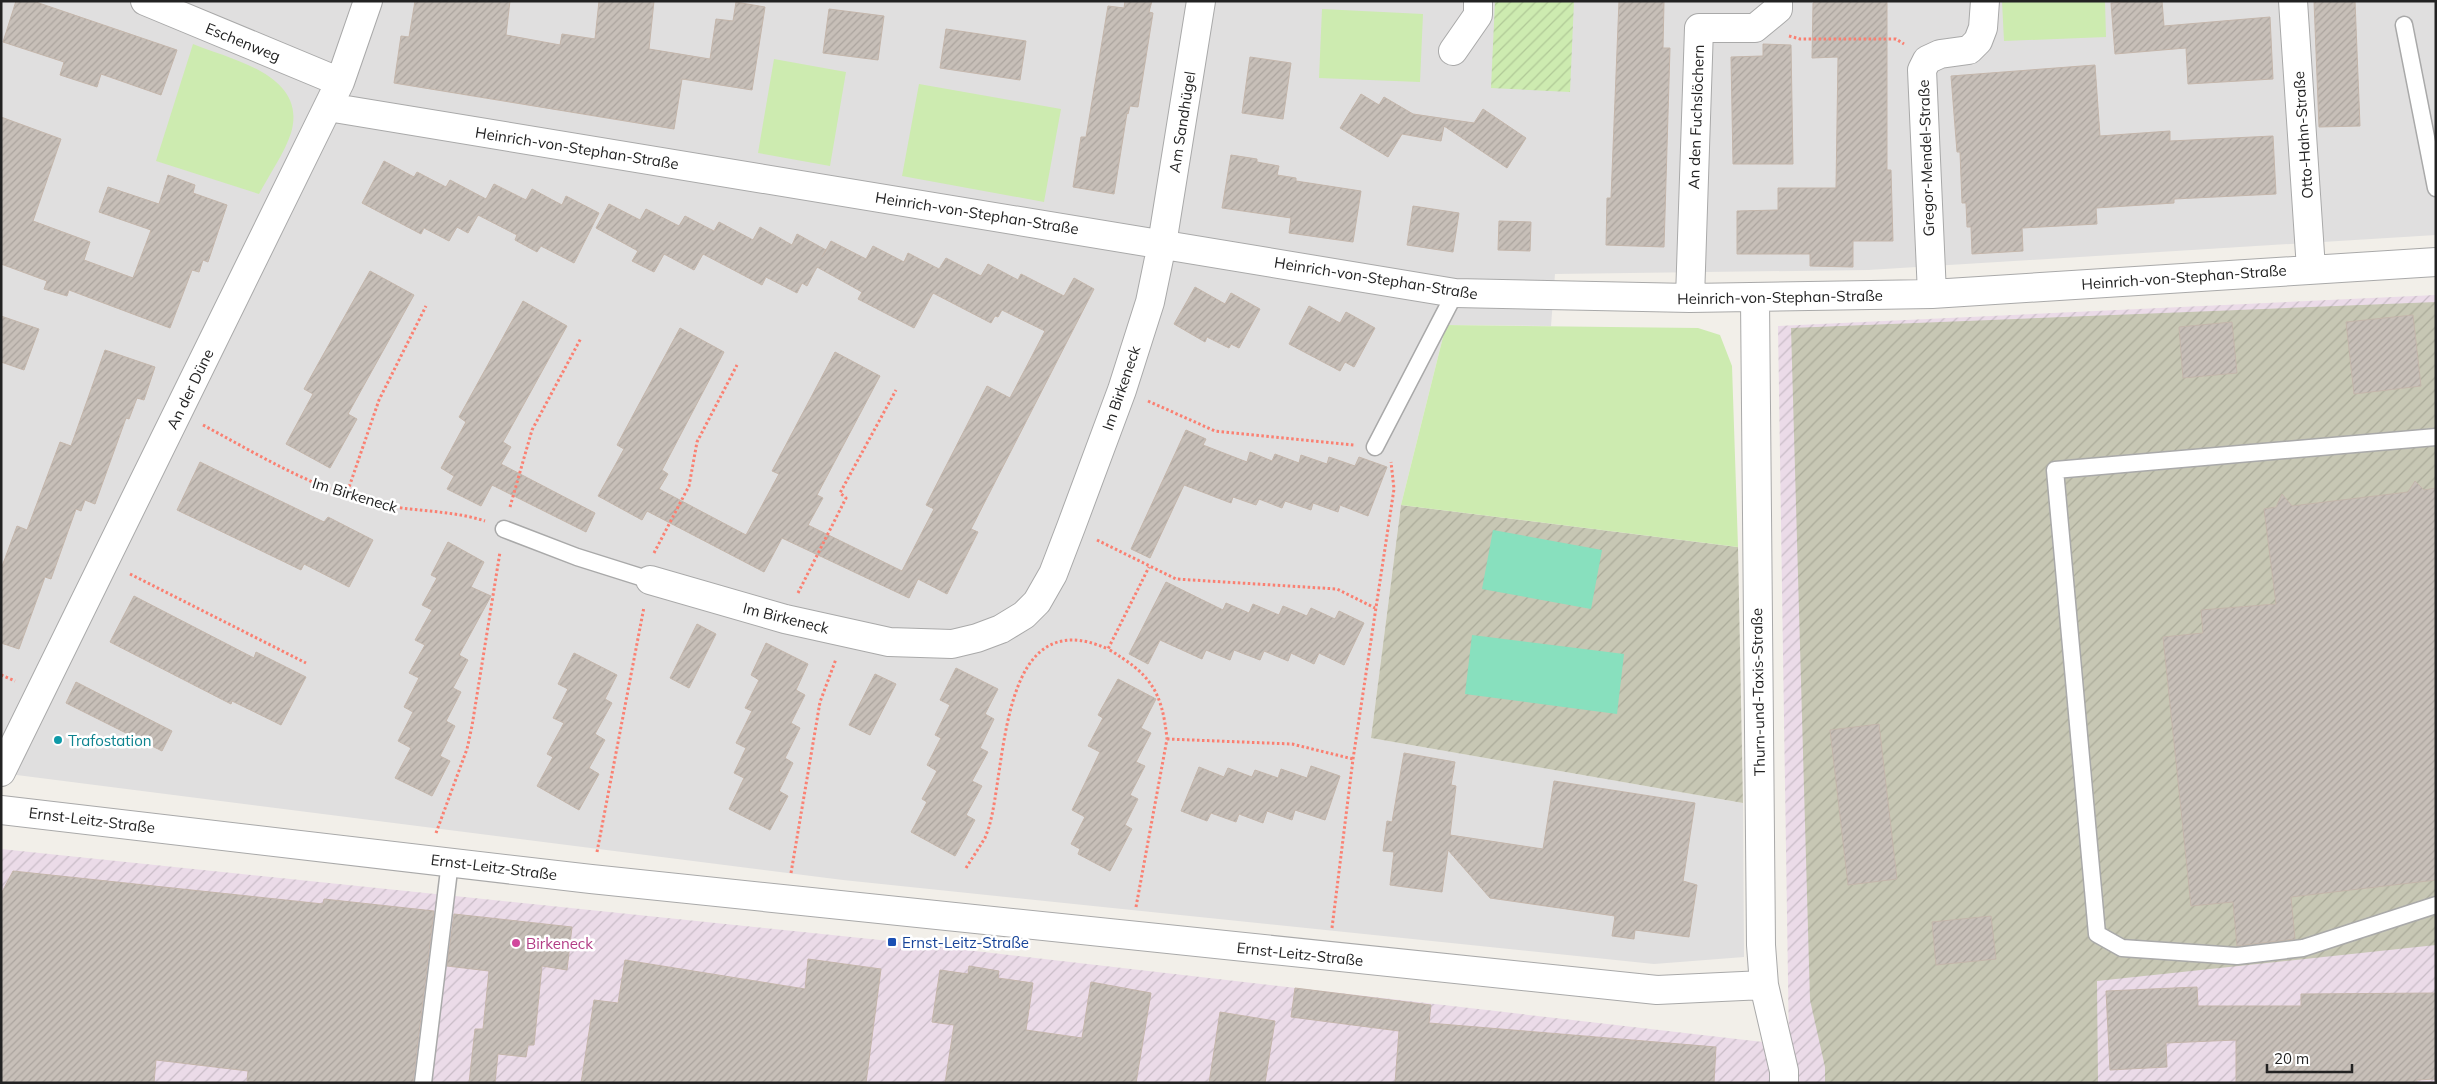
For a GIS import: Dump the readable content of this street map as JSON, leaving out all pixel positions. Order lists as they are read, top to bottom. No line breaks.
{"streets":{"street":["Eschenweg","An den Fuchslöchern","Am Sandhügel","Otto-Hahn-Straße","Heinrich-von-Stephan-Straße","Gregor-Mendel-Straße","Im Birkeneck","An der Düne","Thurn-und-Taxis-Straße","Ernst-Leitz-Straße"]},"crossings":[["Eschenweg","An der Düne"],["An den Fuchslöchern","Heinrich-von-Stephan-Straße"],["Am Sandhügel","Heinrich-von-Stephan-Straße"],["Am Sandhügel","Im Birkeneck"],["Otto-Hahn-Straße","Heinrich-von-Stephan-Straße"],["Heinrich-von-Stephan-Straße","Gregor-Mendel-Straße"],["Heinrich-von-Stephan-Straße","Im Birkeneck"],["Heinrich-von-Stephan-Straße","An der Düne"],["Heinrich-von-Stephan-Straße","Thurn-und-Taxis-Straße"],["Im Birkeneck","An der Düne"],["Thurn-und-Taxis-Straße","Ernst-Leitz-Straße"]],"places":{"other":["Trafostation","Birkeneck"],"transit":["Ernst-Leitz-Straße"]},"scale_bar":"20 m"}
